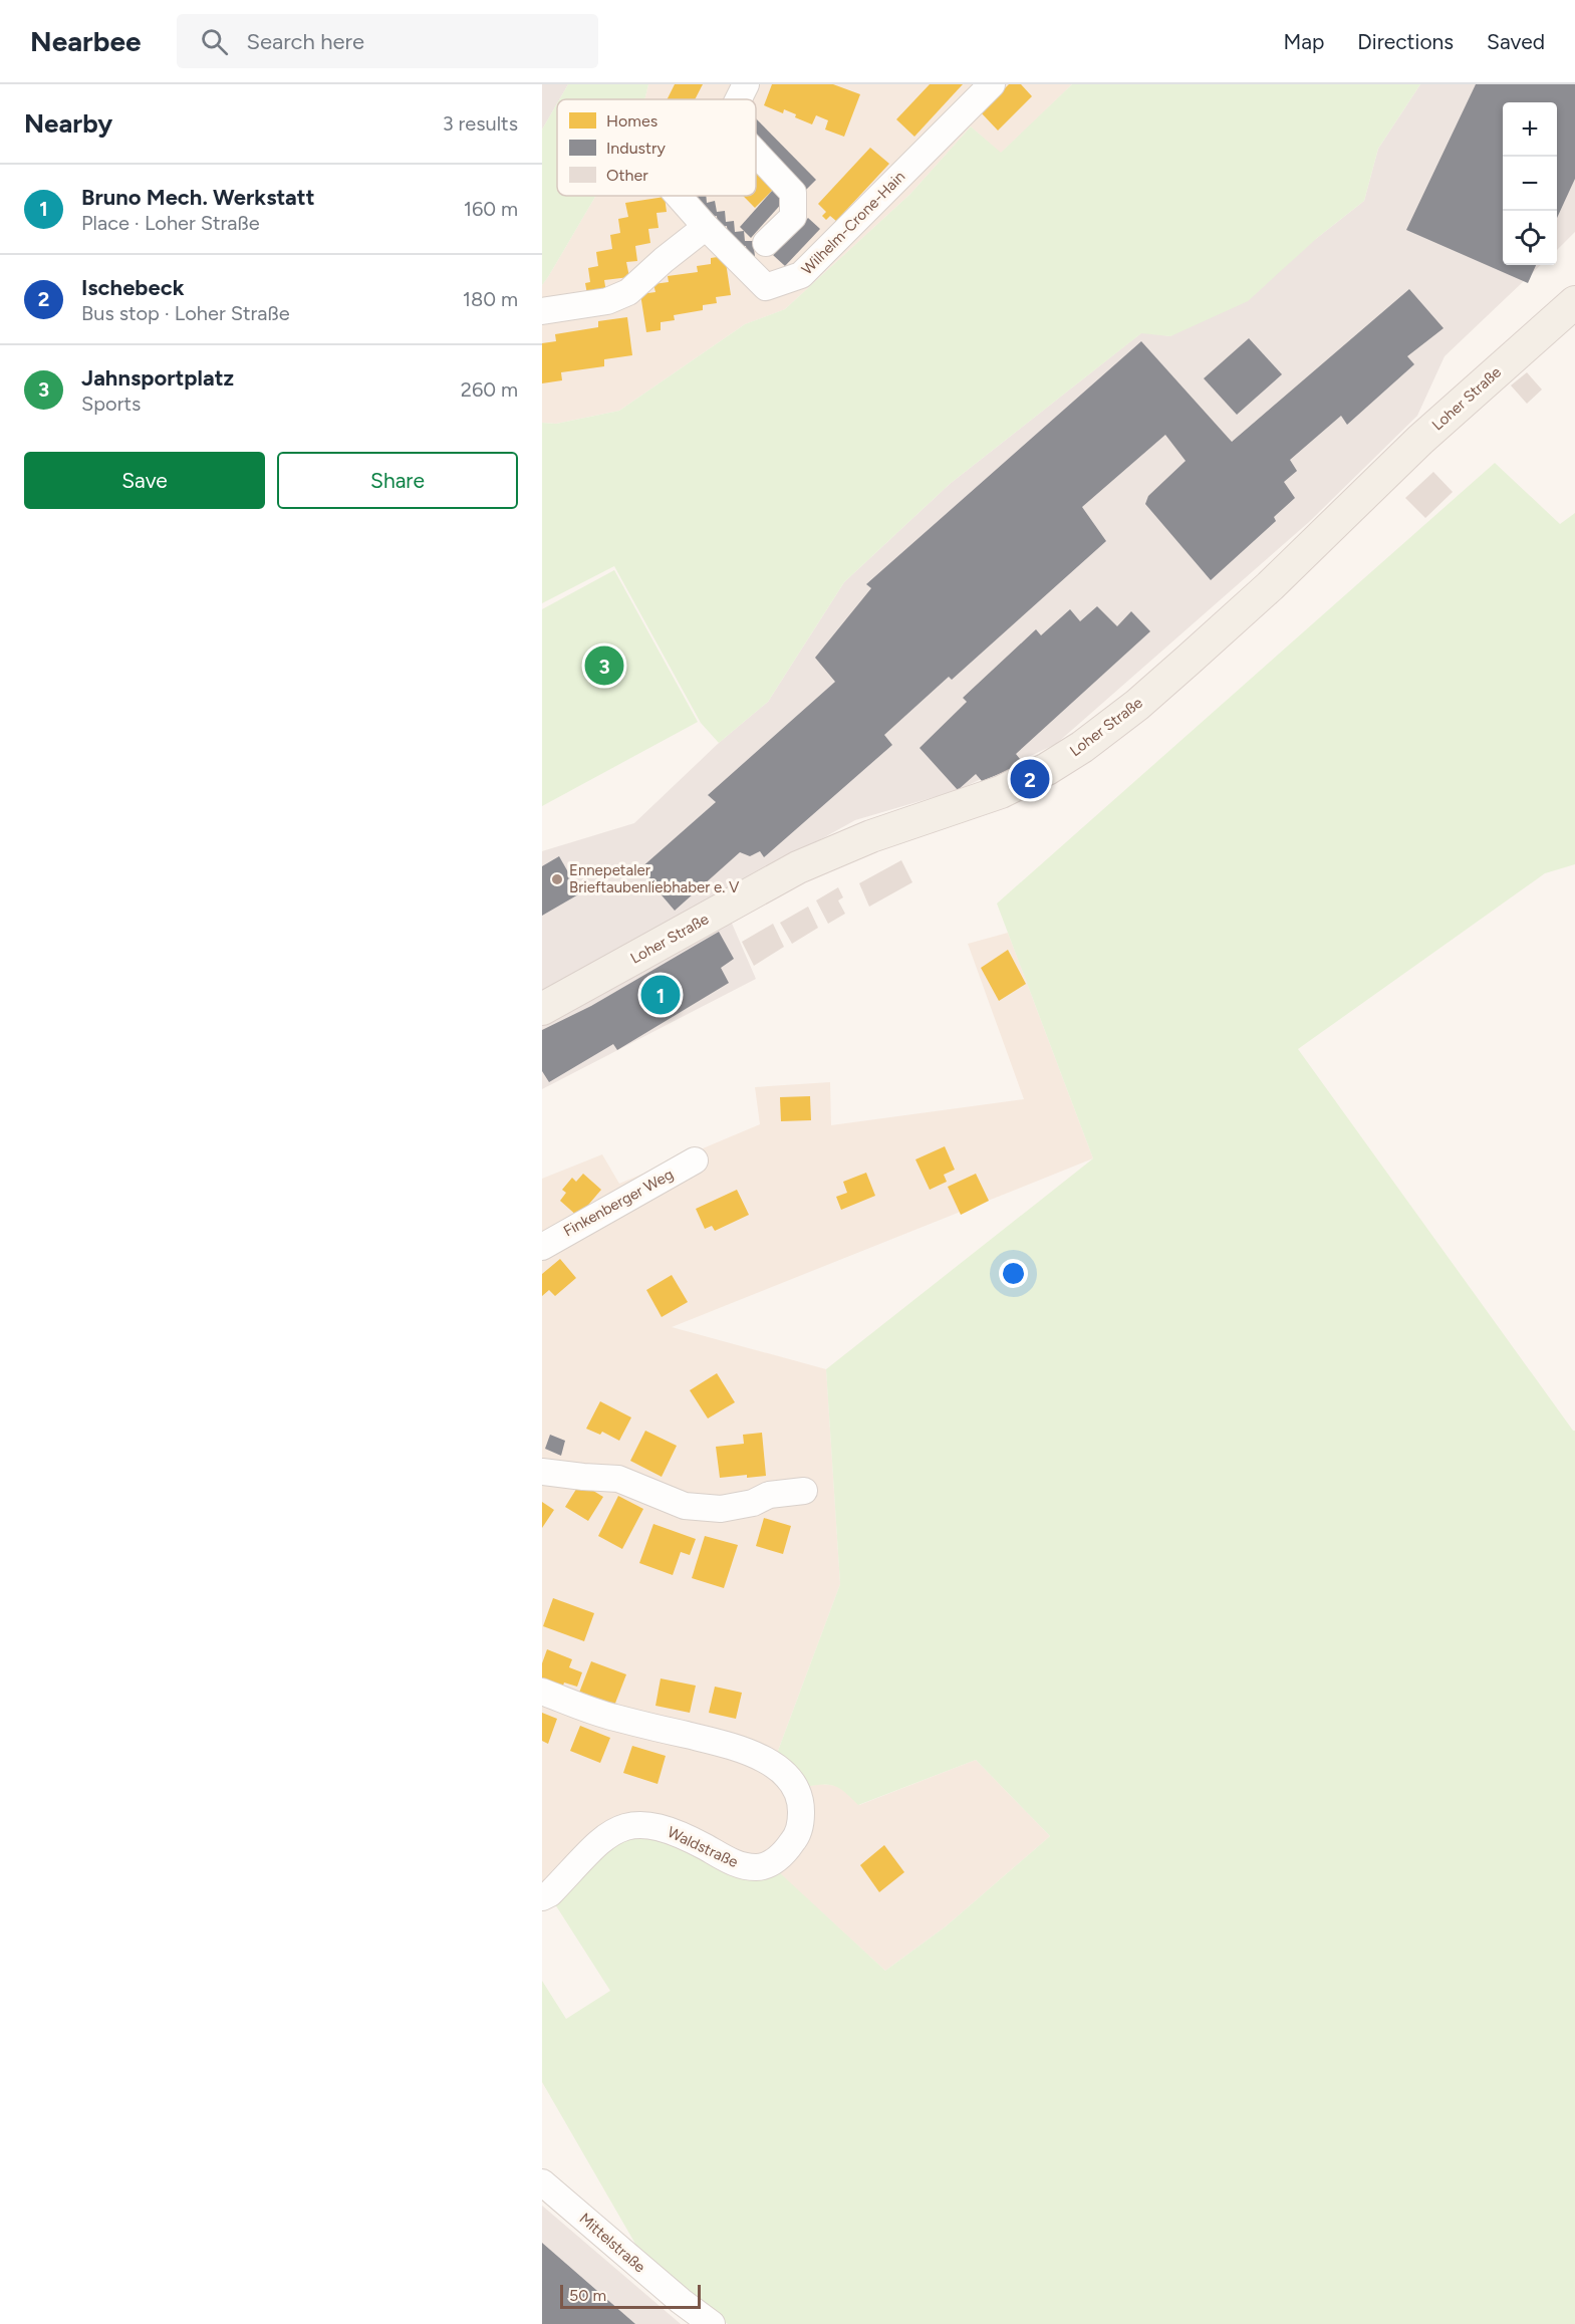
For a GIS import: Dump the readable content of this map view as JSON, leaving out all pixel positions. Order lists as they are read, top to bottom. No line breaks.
{"streets":{"main road":["Loher Straße"],"street":["Wilhelm-Crone-Hain","Finkenberger Weg","Waldstraße","Mittelstraße"]},"places":["Ennepetaler Brieftaubenliebhaber e. V"],"legend":["Homes","Industry","Other"],"scale_bar":"50 m","page":{"header":"Nearbee","search":"Search here","nav":["Map","Directions","Saved"],"heading":["Nearby","3 results"],"map_buttons":["+","−"],"list":[{"mark":"1","name":"Bruno Mech. Werkstatt","note":"Place · Loher Straße","value":"160 m"},{"mark":"2","name":"Ischebeck","note":"Bus stop · Loher Straße","value":"180 m"},{"mark":"3","name":"Jahnsportplatz","note":"Sports","value":"260 m"}],"buttons":["Save","Share"],"pins":["3","2","1"],"scale":"50 m"}}
